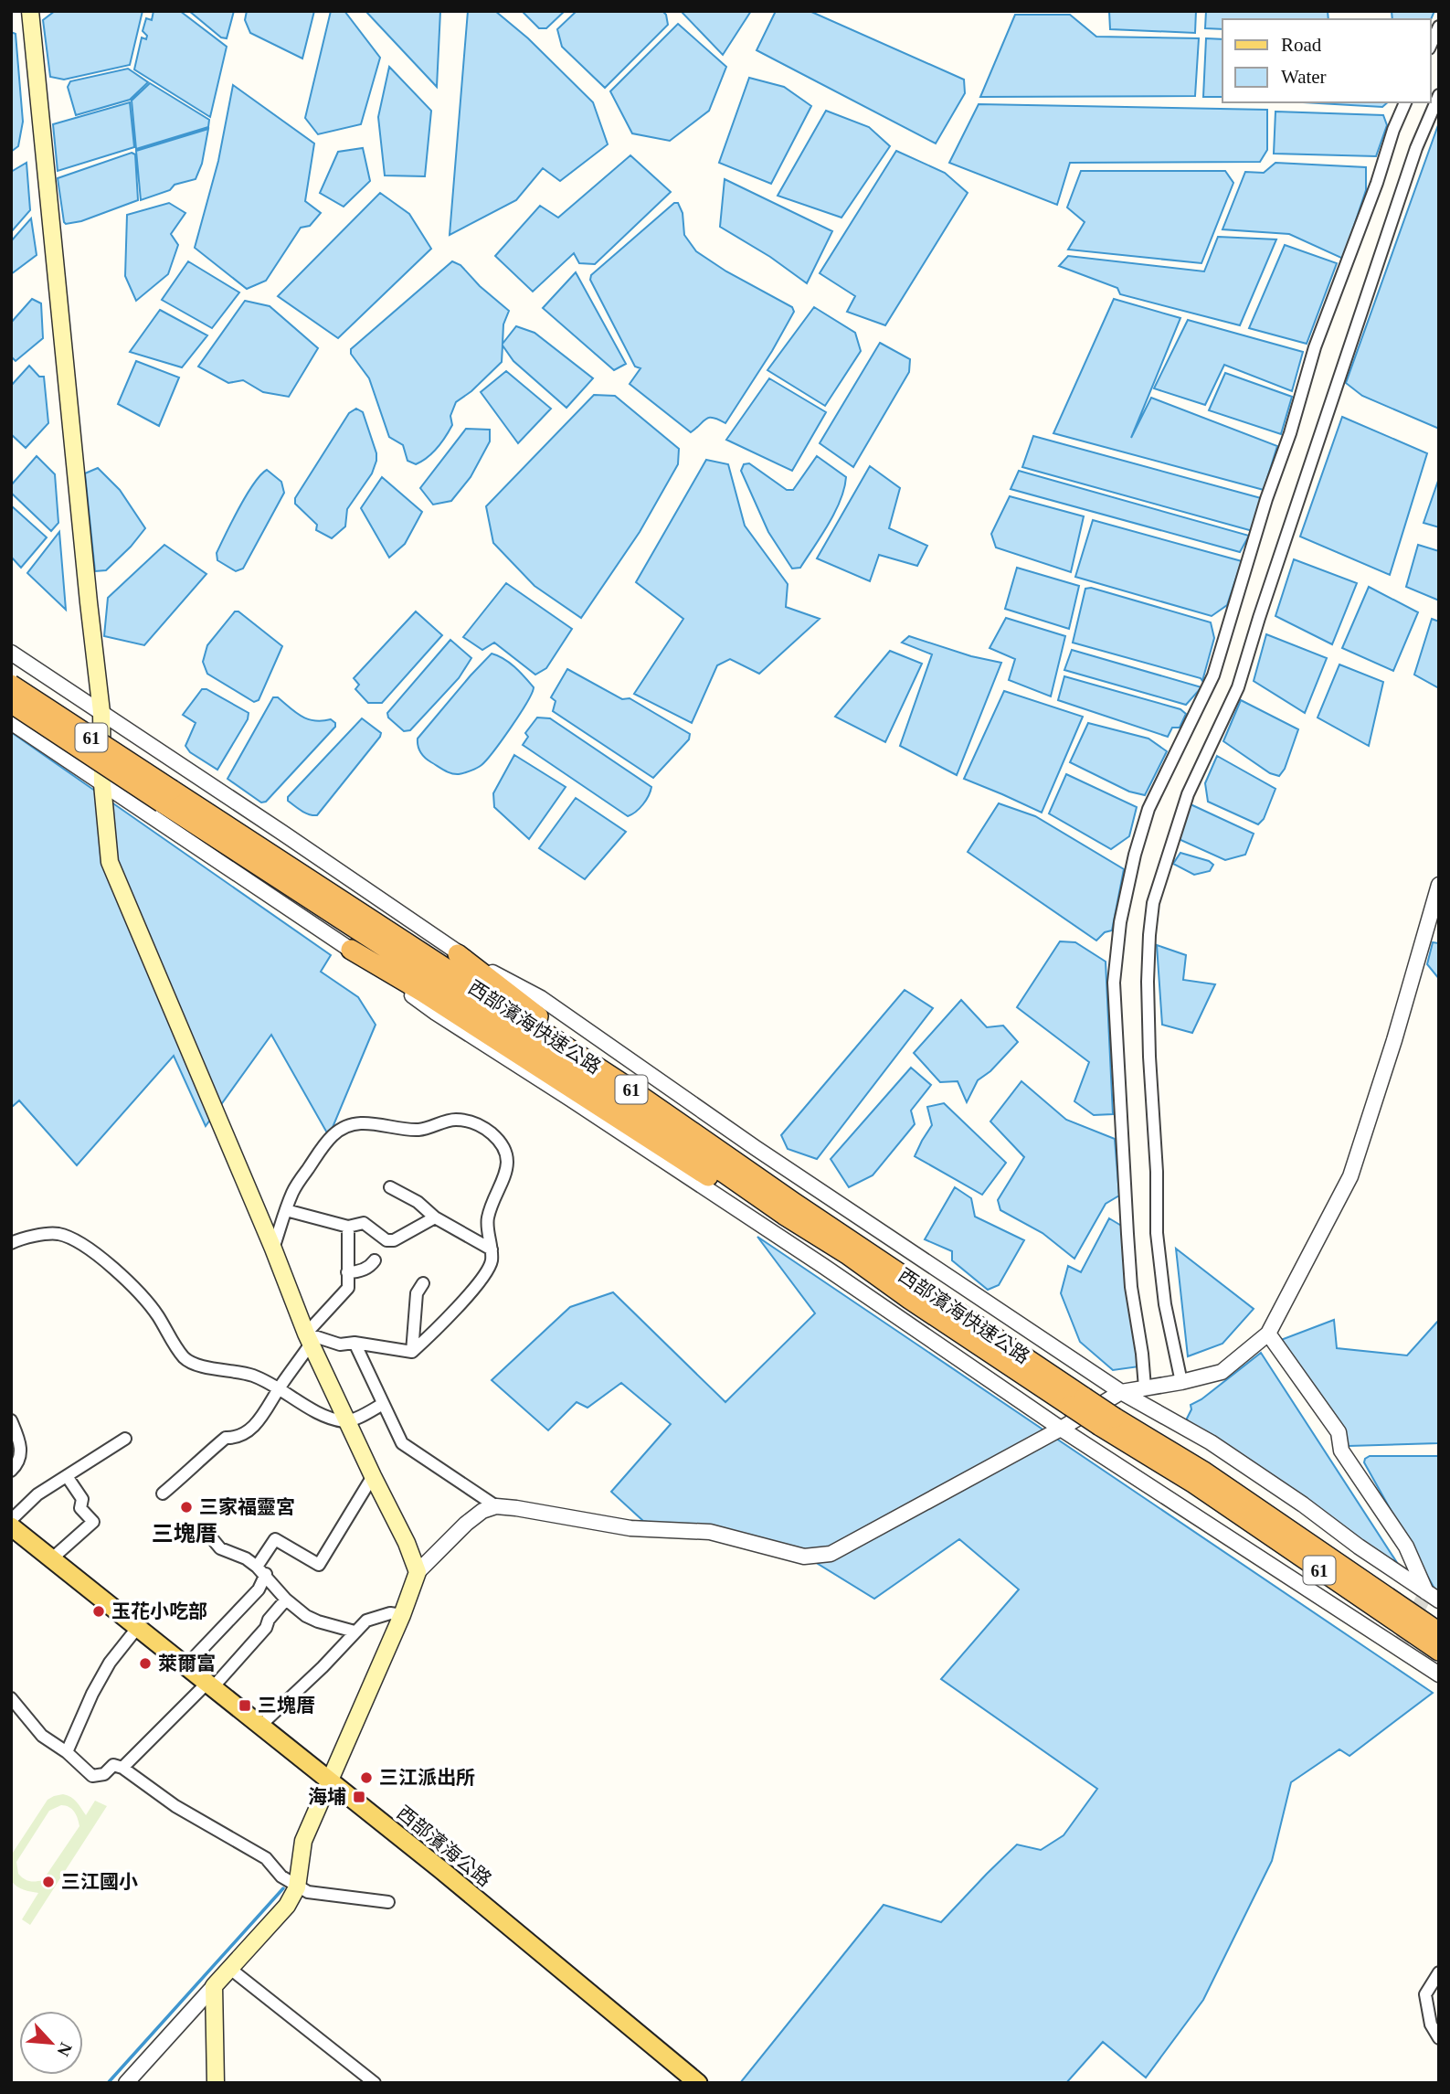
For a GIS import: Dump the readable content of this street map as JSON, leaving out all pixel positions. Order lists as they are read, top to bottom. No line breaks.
{"streets":{"highway":["61","西部濱海快速公路"],"main road":["西部濱海公路"]},"crossings":[["61","西部濱海快速公路"]],"districts":["三塊厝"],"places":{"other":["三家福靈宮","玉花小吃部","萊爾富","三江派出所","三江國小"],"transit":["三塊厝","海埔"]},"legend":["Road","Water"],"north":"bottom right"}
